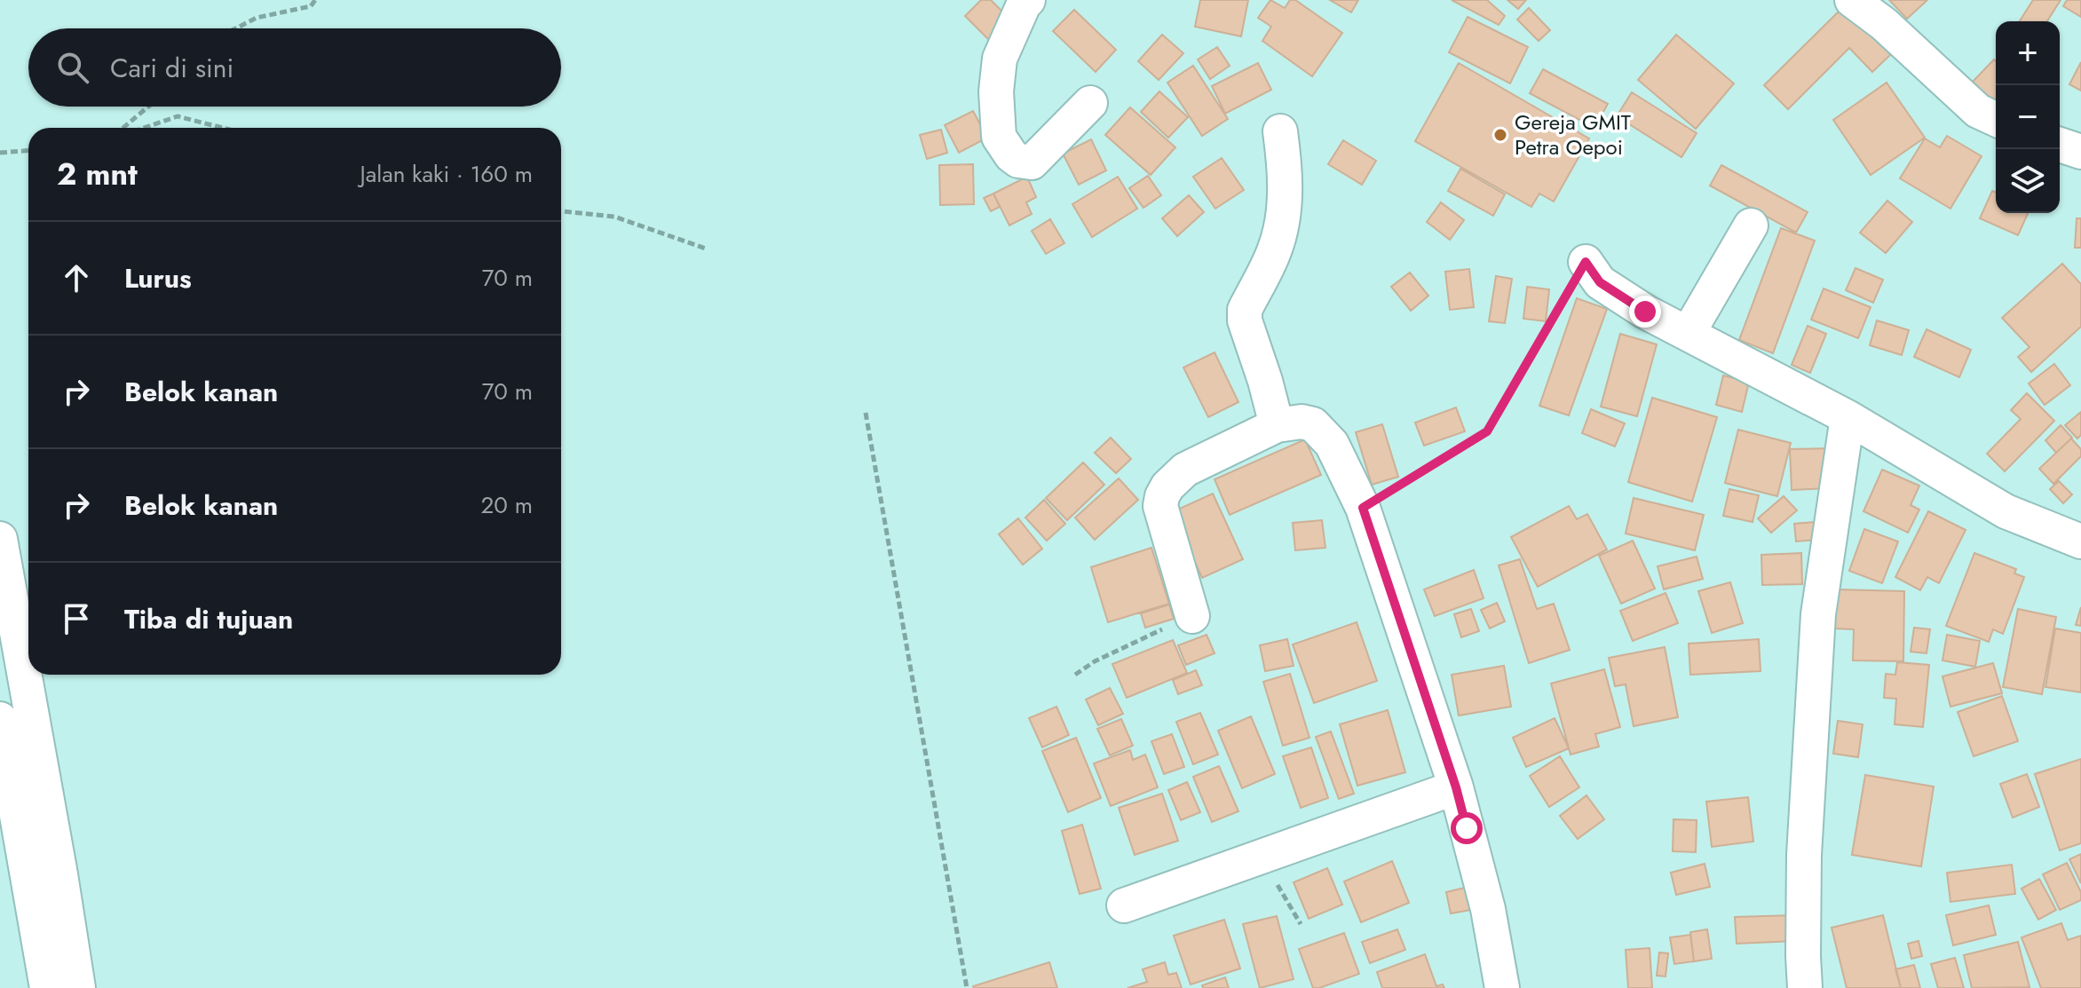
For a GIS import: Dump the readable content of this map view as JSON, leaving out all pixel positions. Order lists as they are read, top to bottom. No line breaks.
{"places":["Gereja GMIT Petra Oepoi"],"page":{"map_buttons":["+","−"],"search":"Cari di sini","heading":["2 mnt","Jalan kaki · 160 m"],"list":[["Lurus","70 m"],["Belok kanan","70 m"],["Belok kanan","20 m"],"Tiba di tujuan"]}}
